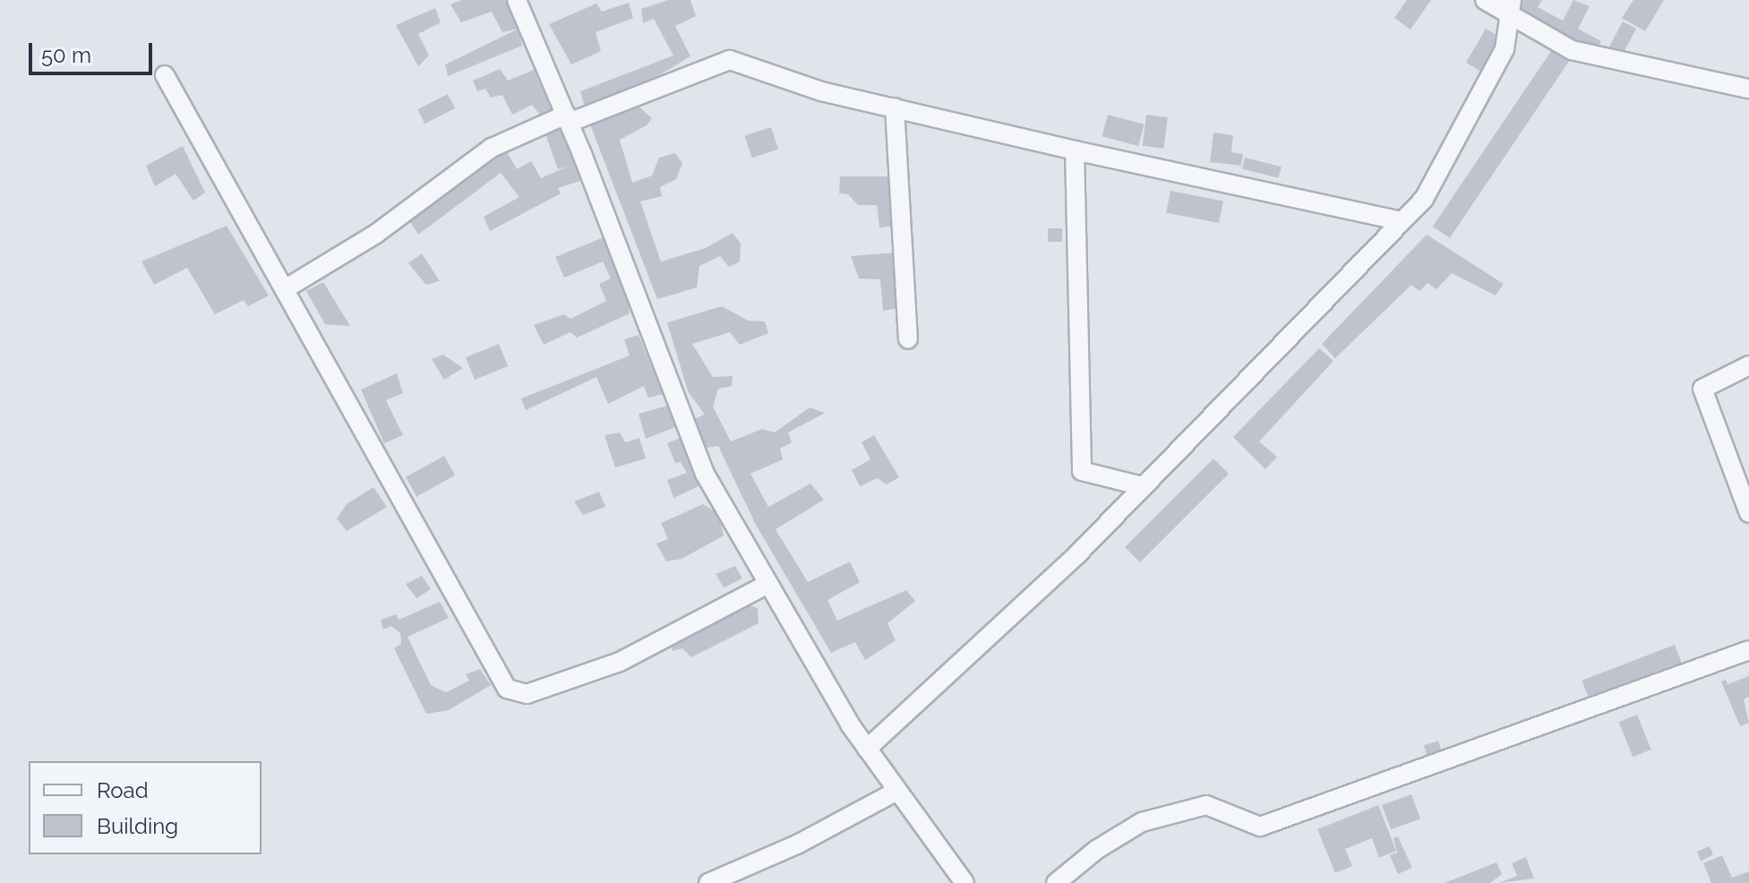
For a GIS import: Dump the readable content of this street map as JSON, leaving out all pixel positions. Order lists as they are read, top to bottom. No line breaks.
{"legend":["Road","Building"],"scale_bar":"50 m"}
